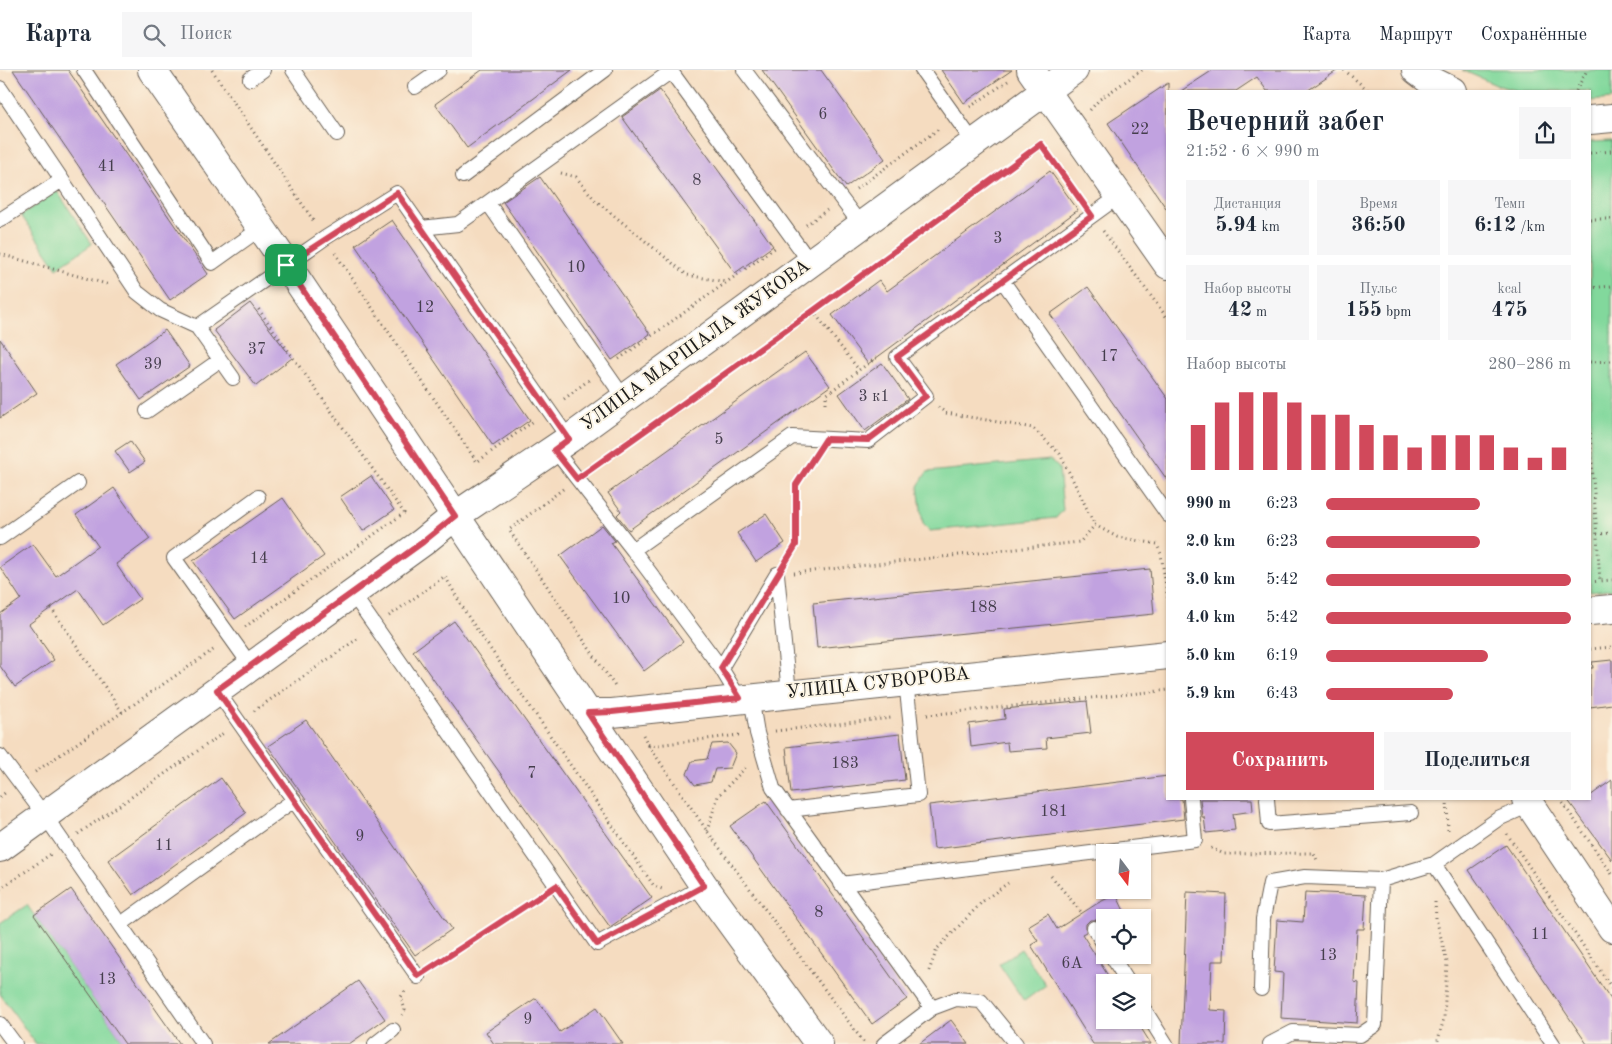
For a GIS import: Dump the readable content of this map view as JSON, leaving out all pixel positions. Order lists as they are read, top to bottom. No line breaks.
{"streets":{"street":["УЛИЦА МАРШАЛА ЖУКОВА","УЛИЦА СУВОРОВА"]},"house_numbers":["6","22","41","8","3","10","12","37","17","39","3 к1","5","14","10","188","183","7","181","9","11","8","11","13","6А","13","9"],"north":"bottom","page":{"header":"Карта","search":"Поиск","nav":["Карта","Маршрут","Сохранённые"],"heading":["Вечерний забег","21:52 · 6 × 990 m"],"stats":[["Дистанция","5.94 km"],["Время","36:50"],["Темп","6:12 /km"],["Набор высоты","42 m"],["Пульс","155 bpm"],["kcal","475"]],"chart":["Набор высоты","280–286 m"],"list":[{"name":"990 m","note":"6:23"},{"name":"2.0 km","note":"6:23"},{"name":"3.0 km","note":"5:42"},{"name":"4.0 km","note":"5:42"},{"name":"5.0 km","note":"6:19"},{"name":"5.9 km","note":"6:43"}],"buttons":["Сохранить","Поделиться"]}}
